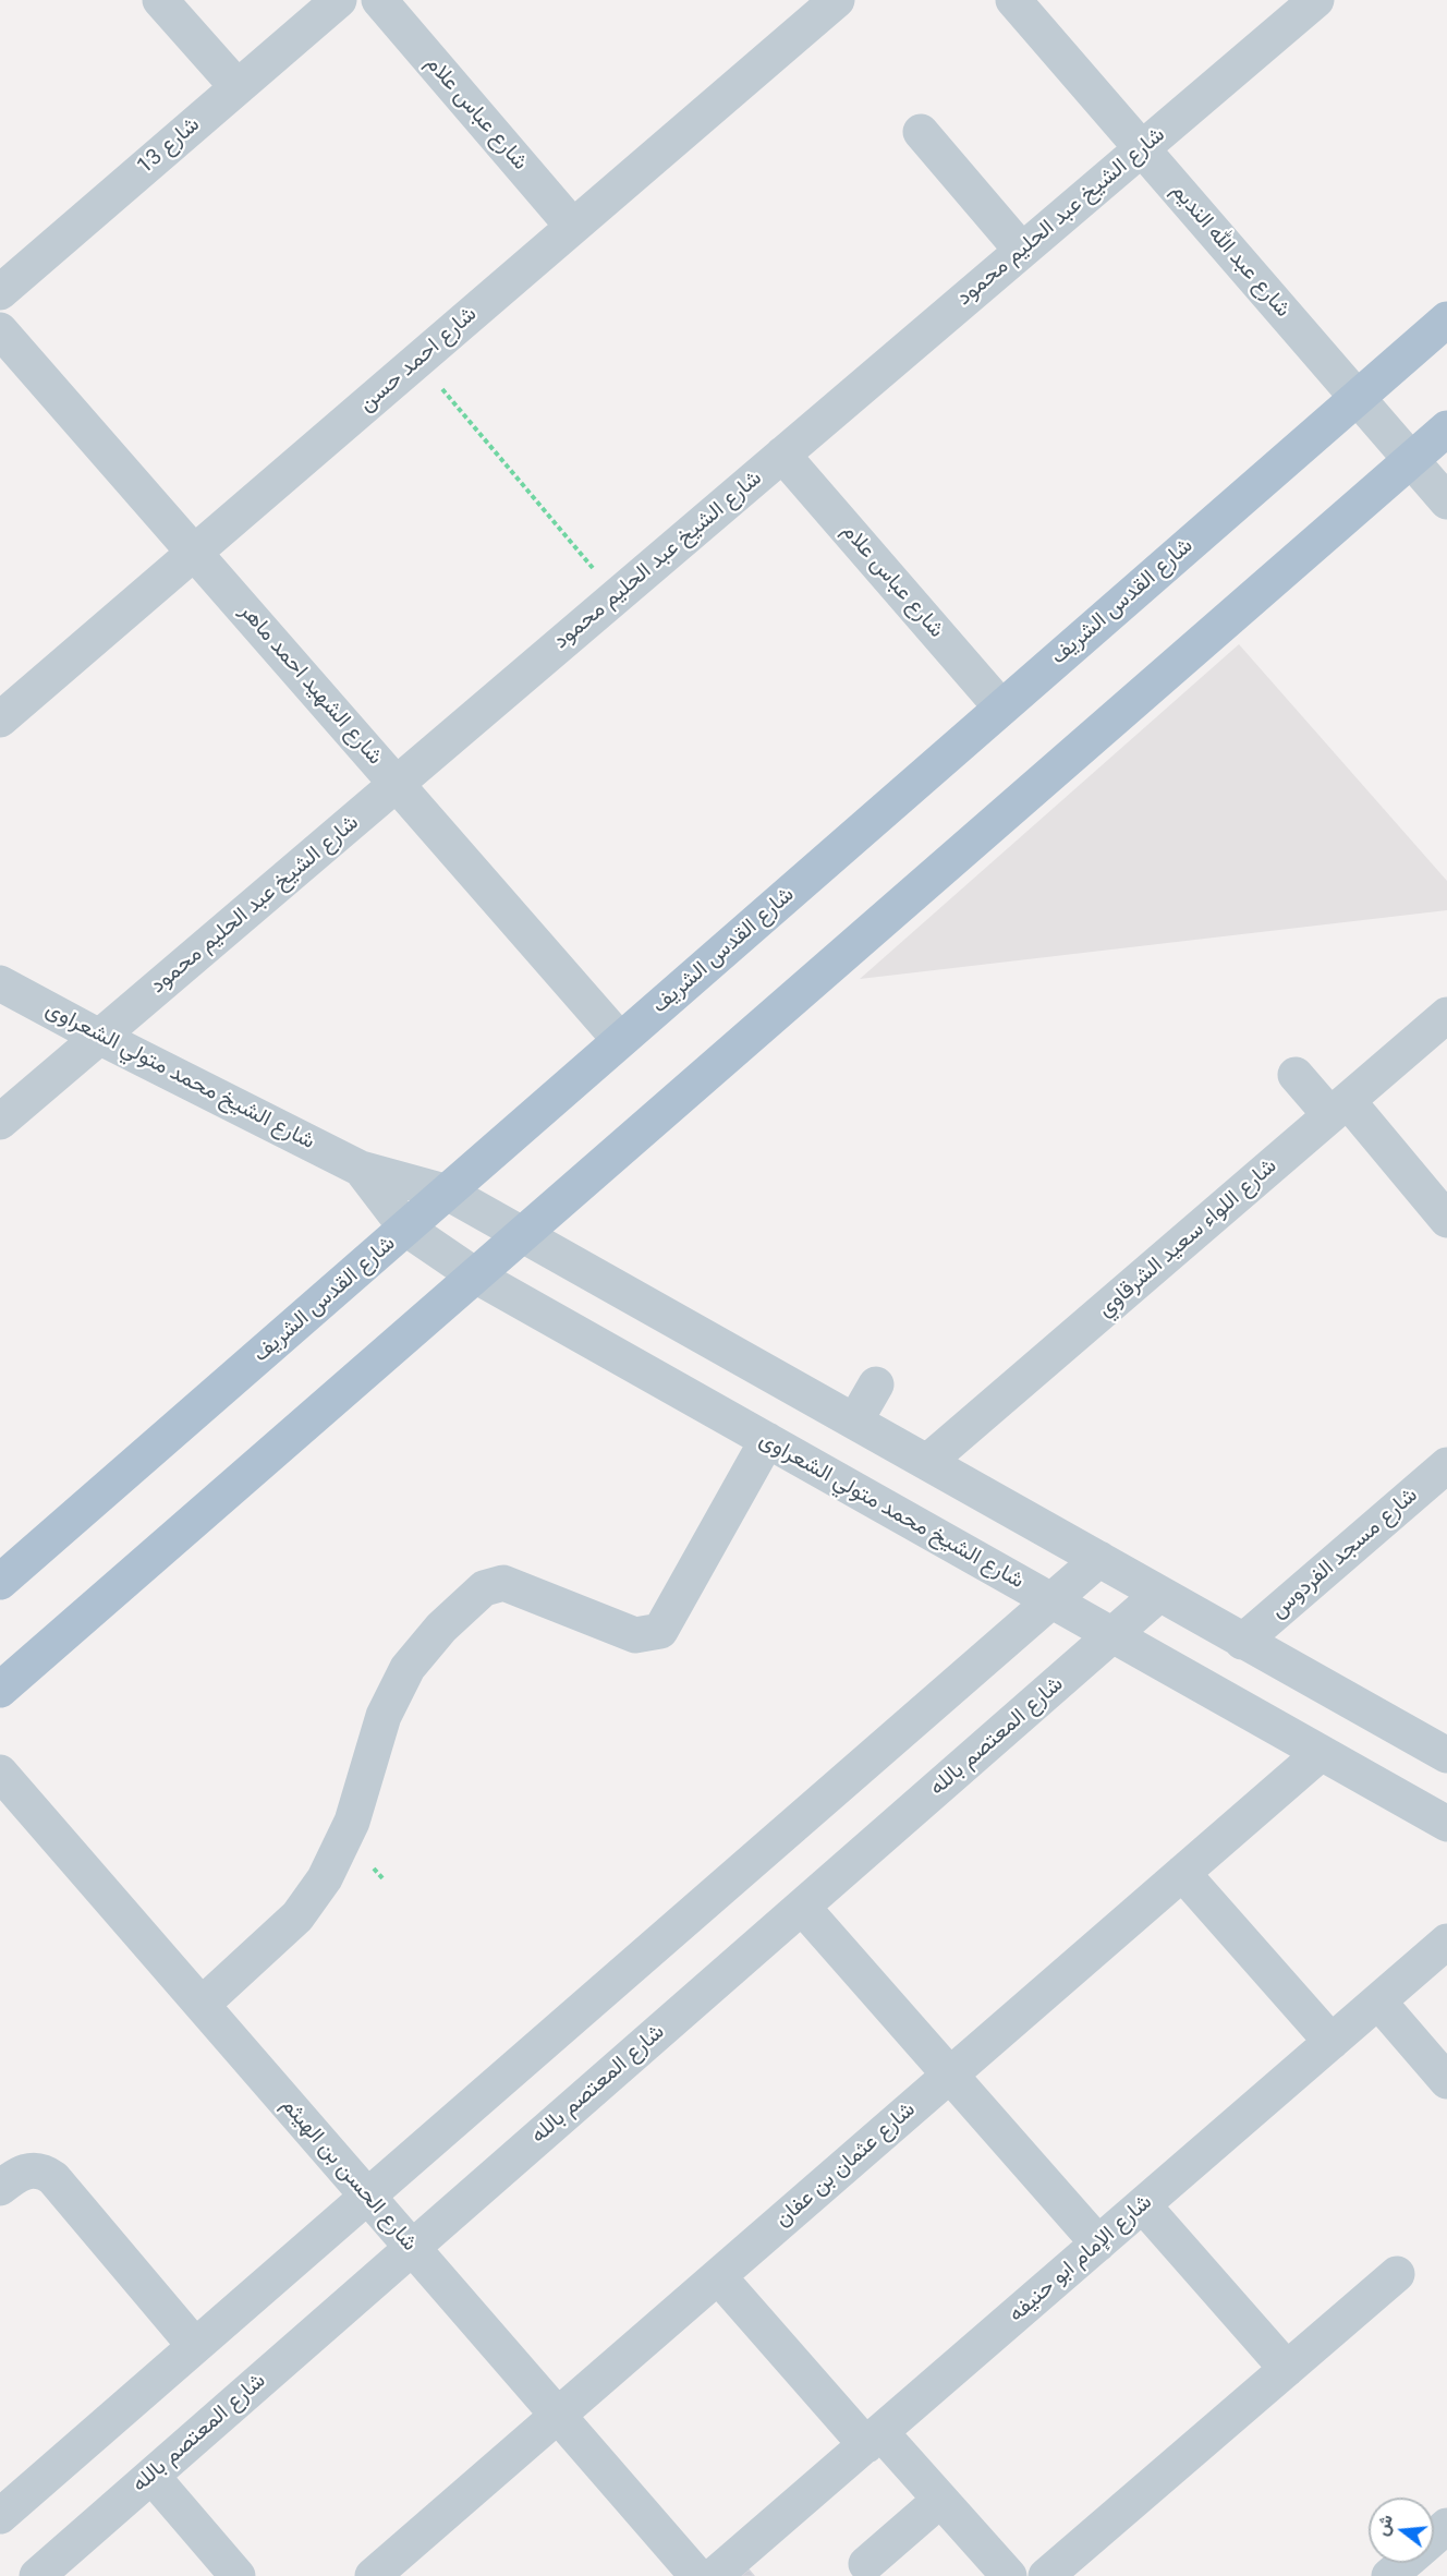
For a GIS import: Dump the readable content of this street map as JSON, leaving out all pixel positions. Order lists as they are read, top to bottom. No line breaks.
{"streets":{"main road":["شارع القدس الشريف"],"street":["شارع عباس علام","شارع 13","شارع الشيخ عبد الحليم محمود","شارع عبد الله النديم","شارع احمد حسن","شارع الشهيد احمد ماهر","شارع الشيخ محمد متولي الشعراوى","شارع اللواء سعيد الشرقاوي","شارع مسجد الفردوس","شارع المعتصم بالله","شارع عثمان بن عفان","شارع الحسن بن الهيثم","شارع الإمام ابو حنيفه"]},"crossings":[["شارع عباس علام","شارع الشيخ عبد الحليم محمود"],["شارع عباس علام","شارع احمد حسن"],["شارع عباس علام","شارع القدس الشريف"],["شارع الشيخ عبد الحليم محمود","شارع عبد الله النديم"],["شارع الشيخ عبد الحليم محمود","شارع الشهيد احمد ماهر"],["شارع الشيخ عبد الحليم محمود","شارع الشيخ محمد متولي الشعراوى"],["شارع عبد الله النديم","شارع القدس الشريف"],["شارع احمد حسن","شارع الشهيد احمد ماهر"],["شارع القدس الشريف","شارع الشهيد احمد ماهر"],["شارع القدس الشريف","شارع الشيخ محمد متولي الشعراوى"],["شارع الشيخ محمد متولي الشعراوى","شارع اللواء سعيد الشرقاوي"],["شارع الشيخ محمد متولي الشعراوى","شارع مسجد الفردوس"],["شارع الشيخ محمد متولي الشعراوى","شارع المعتصم بالله"],["شارع الشيخ محمد متولي الشعراوى","شارع عثمان بن عفان"],["شارع المعتصم بالله","شارع الحسن بن الهيثم"],["شارع عثمان بن عفان","شارع الحسن بن الهيثم"]],"north":"left"}
